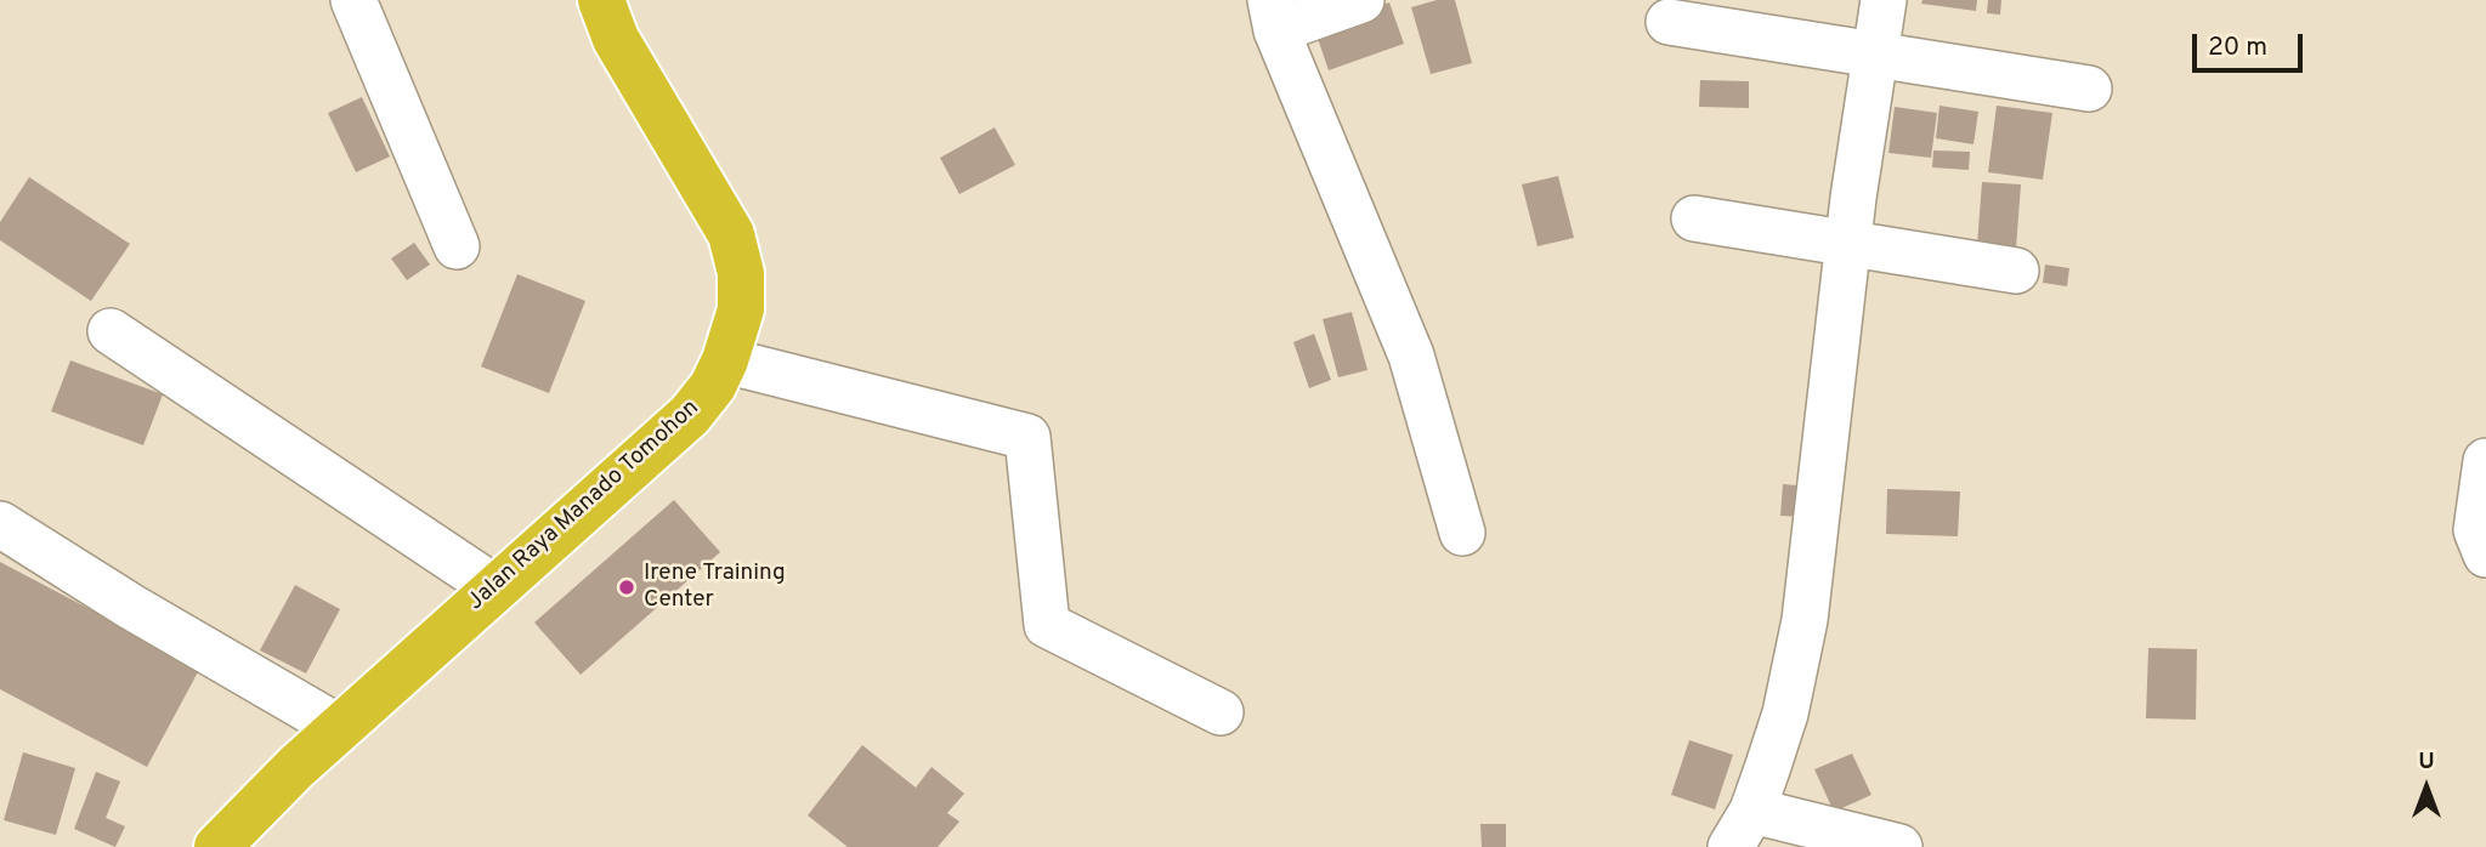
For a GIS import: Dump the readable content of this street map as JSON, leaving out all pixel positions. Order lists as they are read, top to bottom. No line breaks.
{"streets":{"highway":["Jalan Raya Manado Tomohon"]},"places":["Irene Training Center"],"scale_bar":"20 m","north":"top"}
